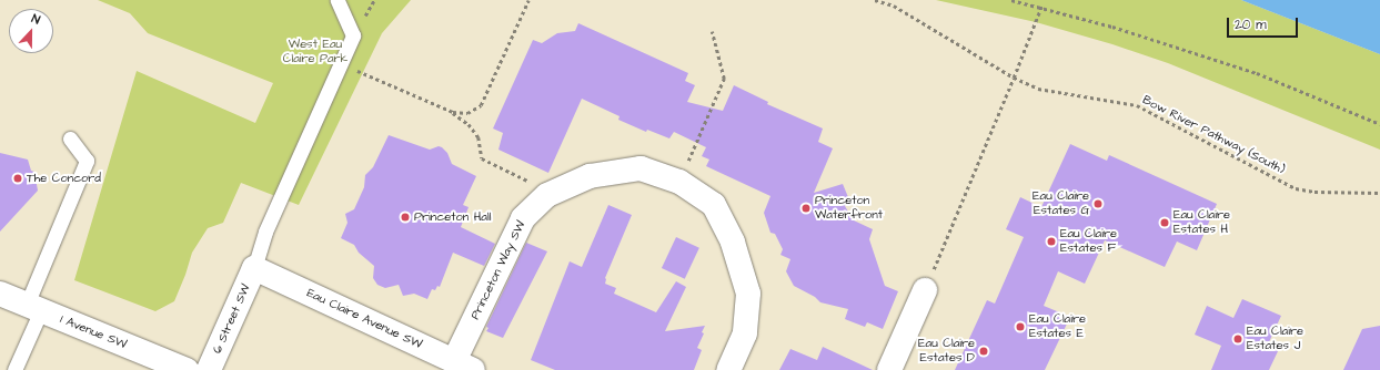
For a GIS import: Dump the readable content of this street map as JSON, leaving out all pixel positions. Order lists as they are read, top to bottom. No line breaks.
{"streets":{"street":["Princeton Way SW","6 Street SW","Eau Claire Avenue SW","1 Avenue SW"],"path":["Bow River Pathway (South)"]},"crossings":[["Princeton Way SW","Eau Claire Avenue SW"],["6 Street SW","Eau Claire Avenue SW"]],"parks":["West Eau Claire Park"],"places":["The Concord","Eau Claire Estates G","Princeton Waterfront","Princeton Hall","Eau Claire Estates H","Eau Claire Estates F","Eau Claire Estates E","Eau Claire Estates J","Eau Claire Estates D"],"scale_bar":"20 m","north":"top"}
